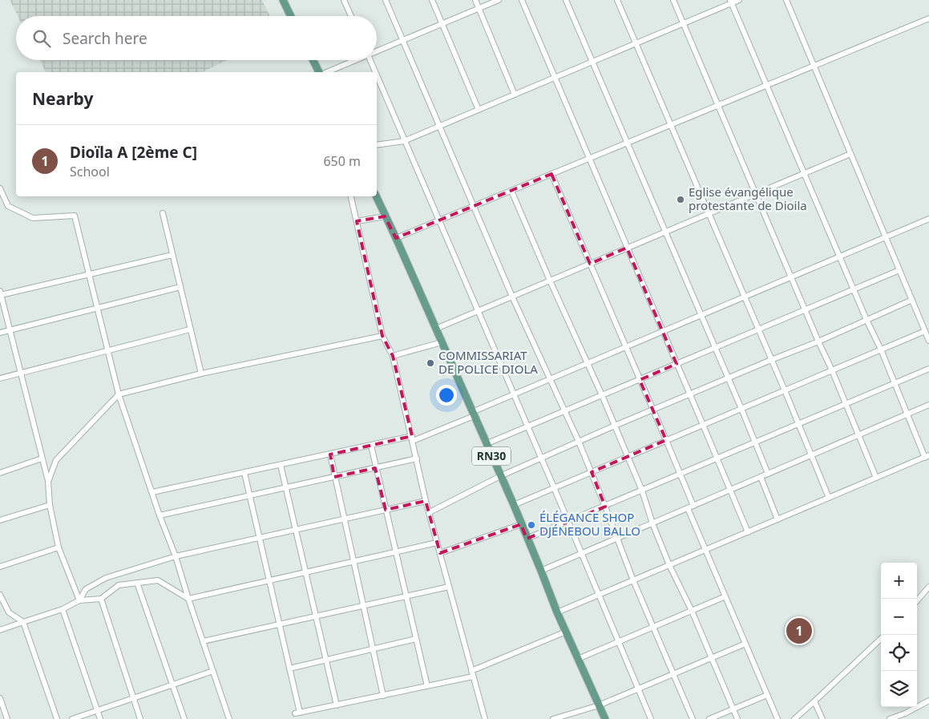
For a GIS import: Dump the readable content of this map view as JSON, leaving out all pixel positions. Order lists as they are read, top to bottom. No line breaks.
{"streets":{"main road":["RN30"]},"places":["Eglise évangélique protestante de Dioila","COMMISSARIAT DE POLICE DIOLA","ÉLÉGANCE SHOP DJÉNEBOU BALLO"],"page":{"search":"Search here","heading":"Nearby","list":[{"mark":"1","name":"Dioïla A [2ème C]","note":"School","value":"650 m"}],"map_buttons":["+","−"],"pins":"1"}}
